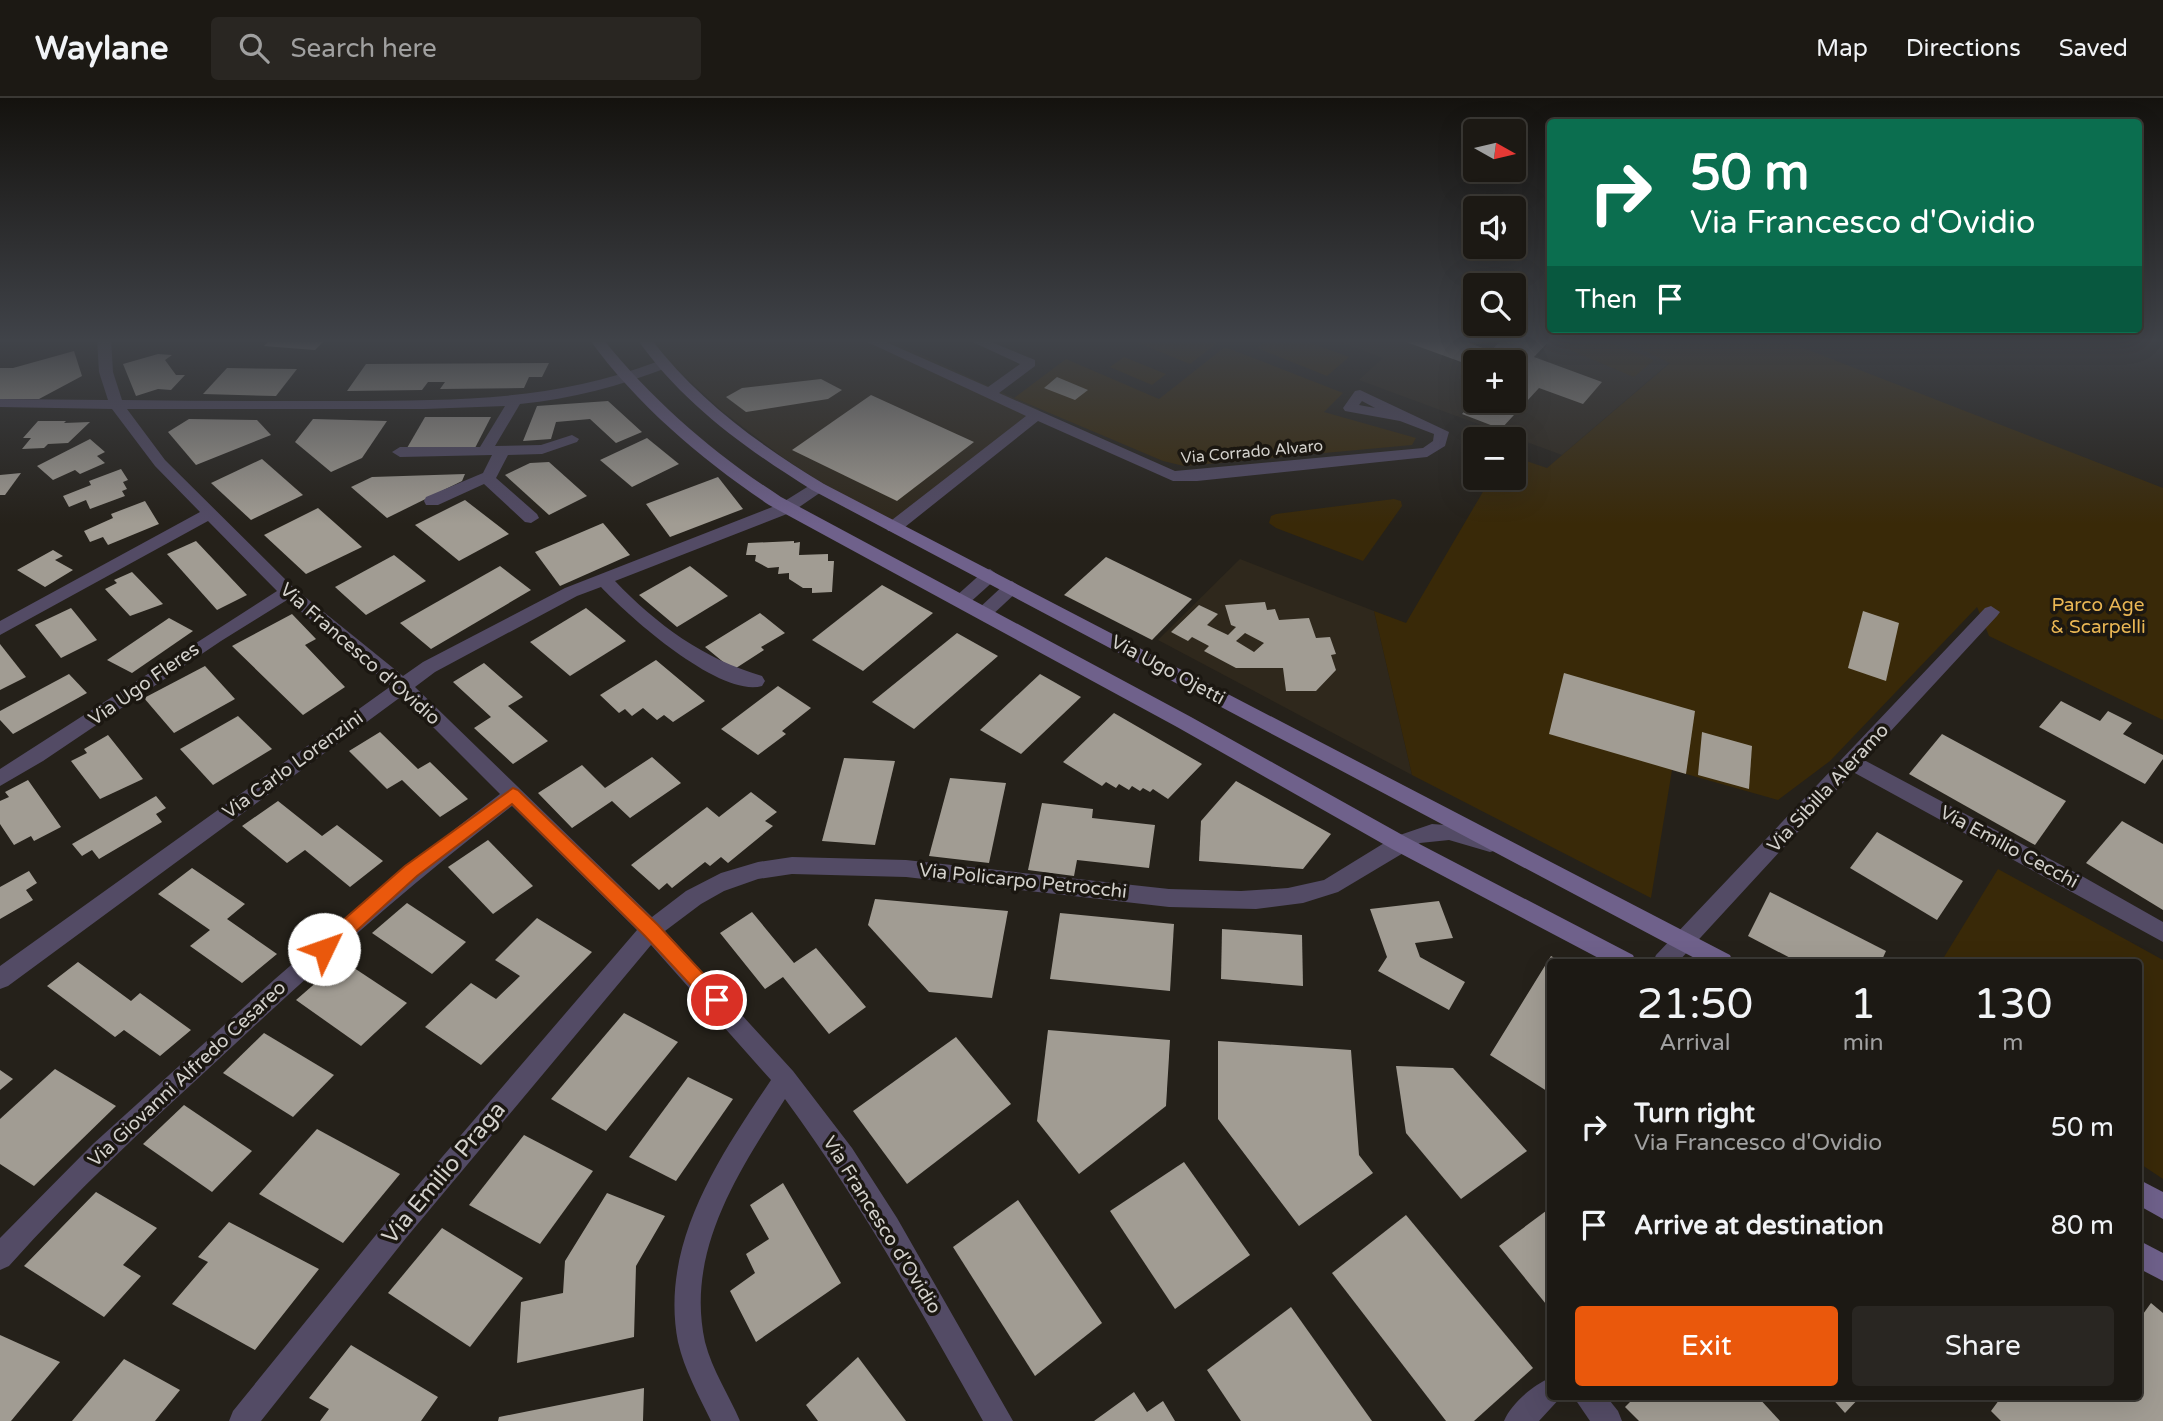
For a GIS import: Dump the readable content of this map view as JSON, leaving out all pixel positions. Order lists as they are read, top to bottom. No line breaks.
{"streets":{"main road":["Via Ugo Ojetti"],"street":["Via Corrado Alvaro","Via Francesco d'Ovidio","Via Ugo Fleres","Via Carlo Lorenzini","Via Sibilla Aleramo","Via Emilio Cecchi","Via Policarpo Petrocchi","Via Giovanni Alfredo Cesareo","Via Emilio Praga"]},"crossings":[["Via Francesco d'Ovidio","Via Ugo Fleres"],["Via Francesco d'Ovidio","Via Carlo Lorenzini"],["Via Francesco d'Ovidio","Via Policarpo Petrocchi"],["Via Francesco d'Ovidio","Via Giovanni Alfredo Cesareo"],["Via Francesco d'Ovidio","Via Emilio Praga"],["Via Ugo Ojetti","Via Carlo Lorenzini"],["Via Ugo Ojetti","Via Sibilla Aleramo"],["Via Ugo Ojetti","Via Policarpo Petrocchi"],["Via Sibilla Aleramo","Via Emilio Cecchi"],["Via Policarpo Petrocchi","Via Emilio Praga"]],"parks":["Parco Age & Scarpelli"],"north":"right","page":{"header":"Waylane","search":"Search here","nav":["Map","Directions","Saved"],"map_buttons":["+","−"],"turn":["50 m","Via Francesco d'Ovidio"],"then":"Then","eta":["21:50","Arrival","1","min","130","m"],"list":[{"name":"Turn right","note":"Via Francesco d'Ovidio","value":"50 m"},{"name":"Arrive at destination","value":"80 m"}],"buttons":["Exit","Share"]}}
